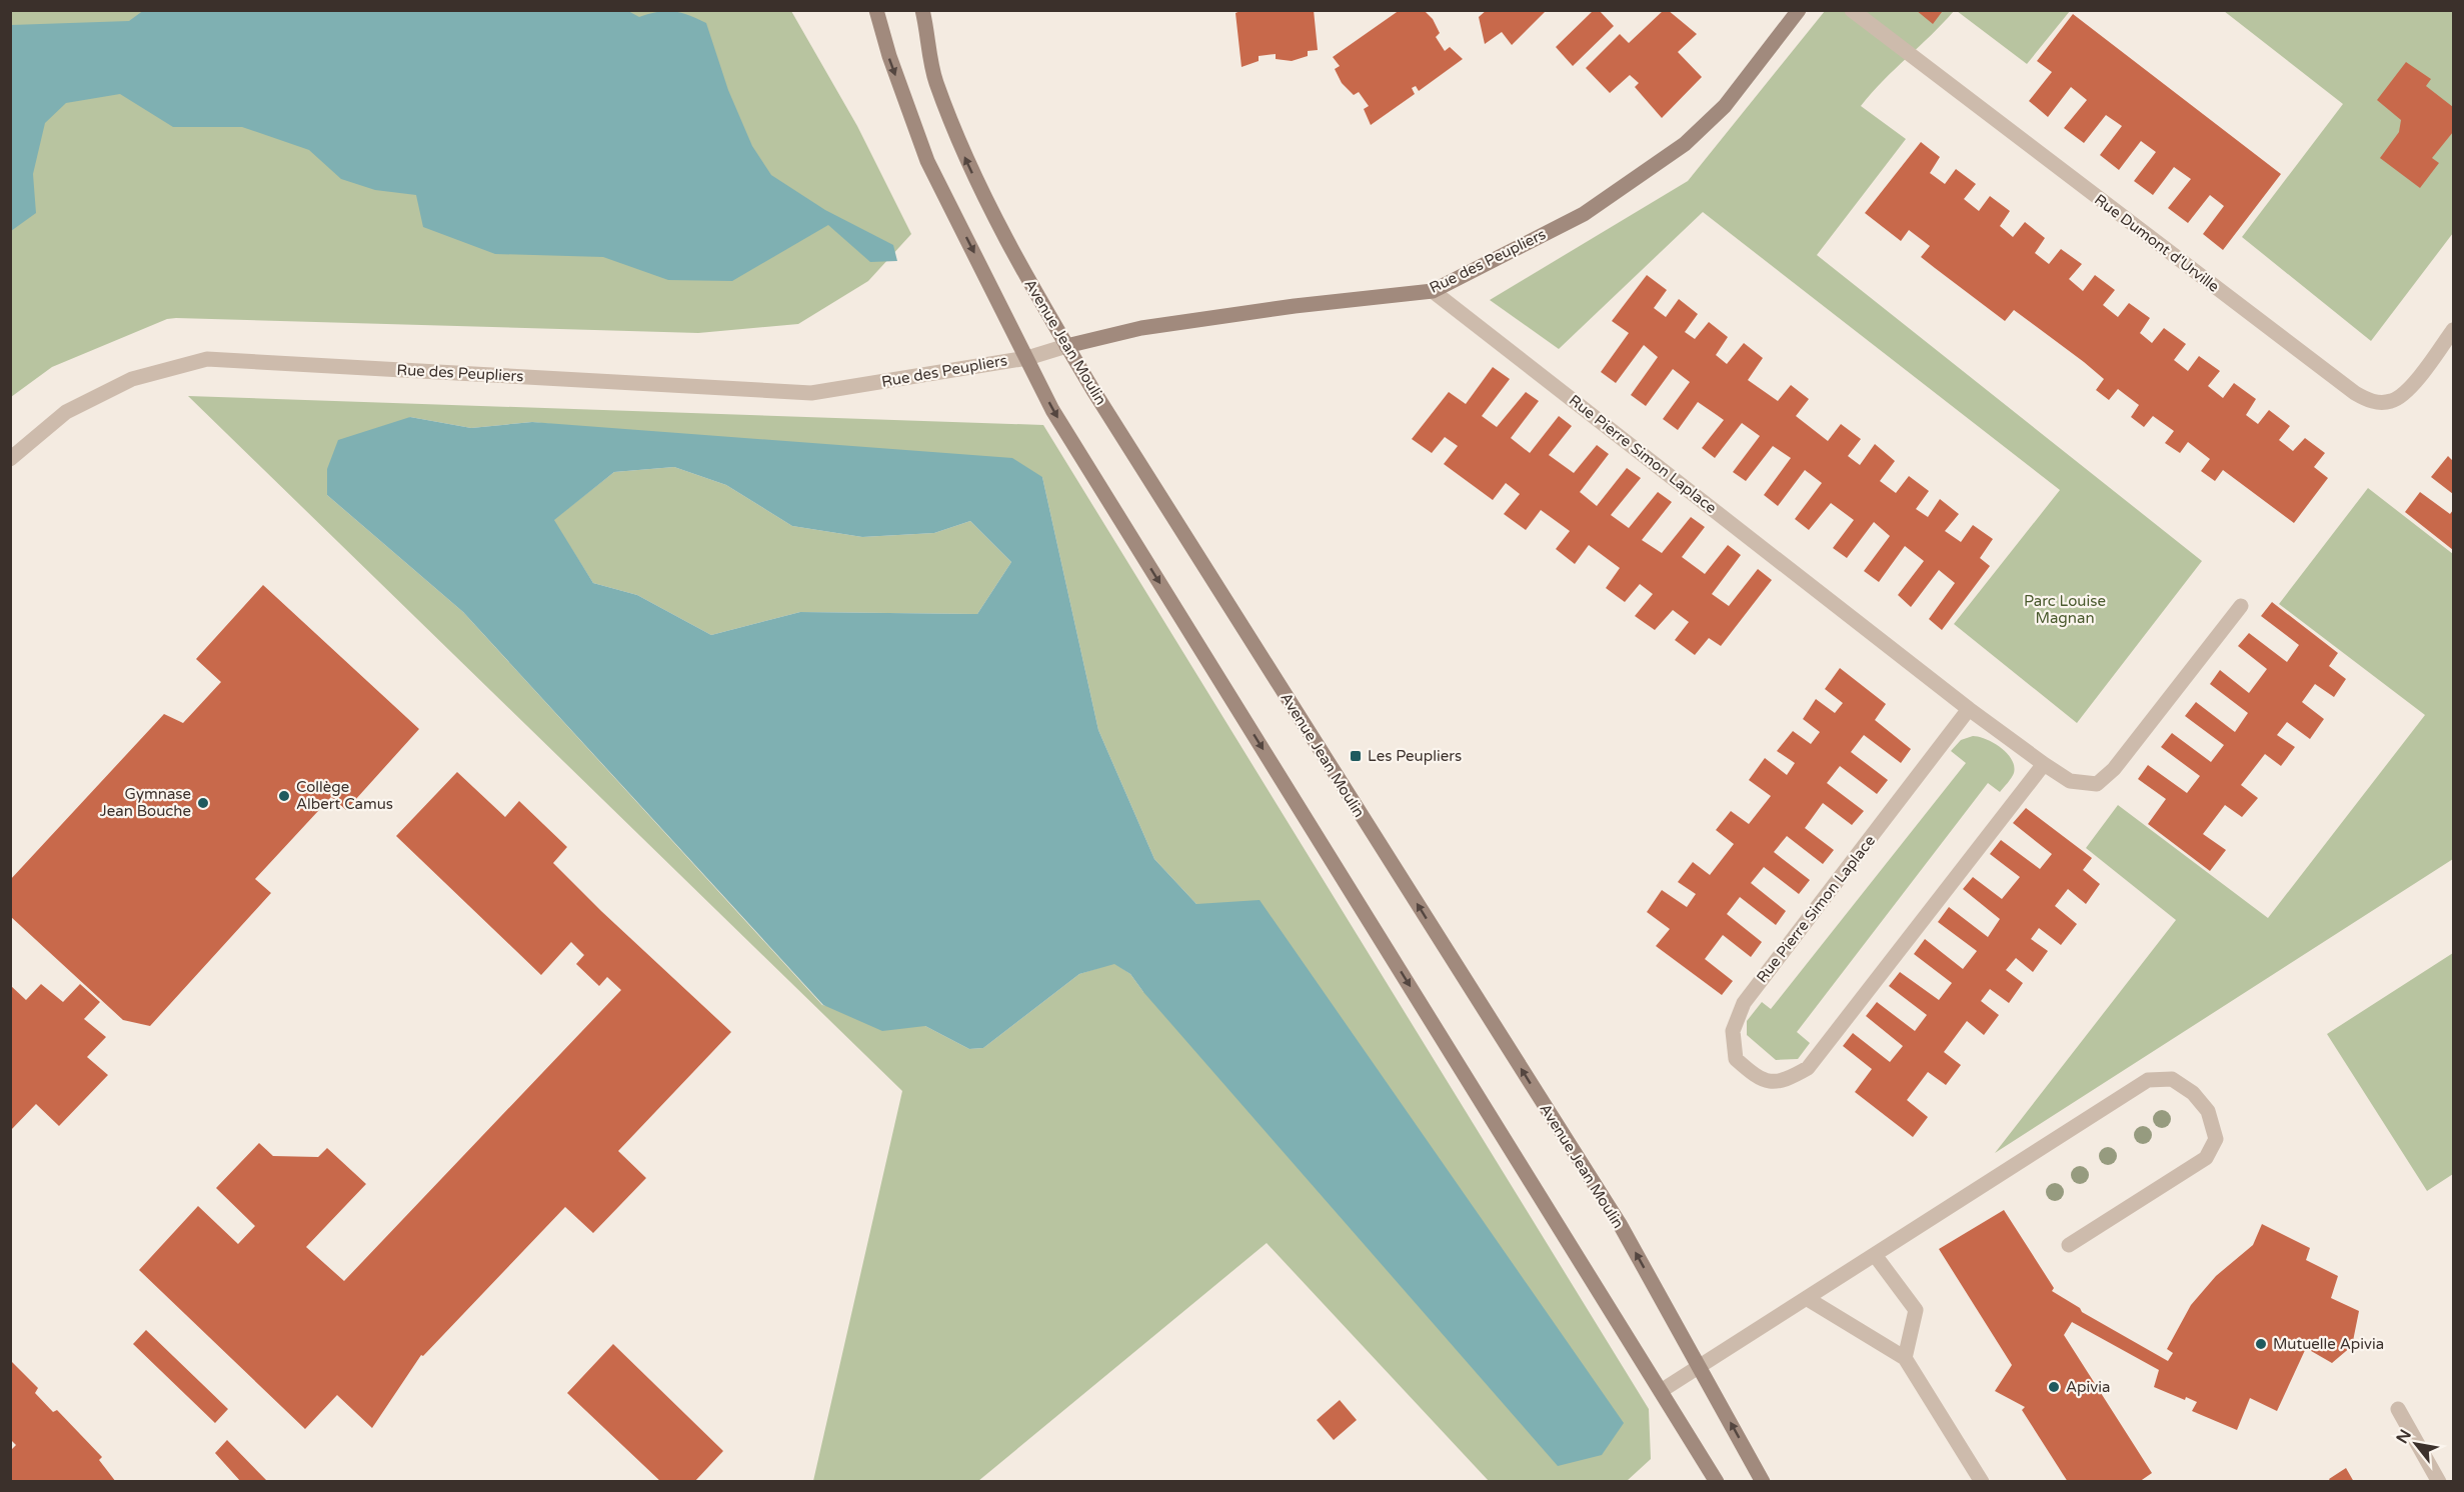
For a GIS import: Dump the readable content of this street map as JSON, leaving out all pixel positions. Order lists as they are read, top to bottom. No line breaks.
{"streets":{"main road":["Rue des Peupliers","Avenue Jean Moulin"],"street":["Rue Dumont d'Urville","Rue Pierre Simon Laplace"]},"crossings":[["Rue des Peupliers","Avenue Jean Moulin"],["Rue des Peupliers","Rue Pierre Simon Laplace"]],"parks":["Parc Louise Magnan"],"places":{"transit":["Les Peupliers"],"other":["Collège Albert Camus","Gymnase Jean Bouche","Mutuelle Apivia","Apivia"]},"north":"top left"}
